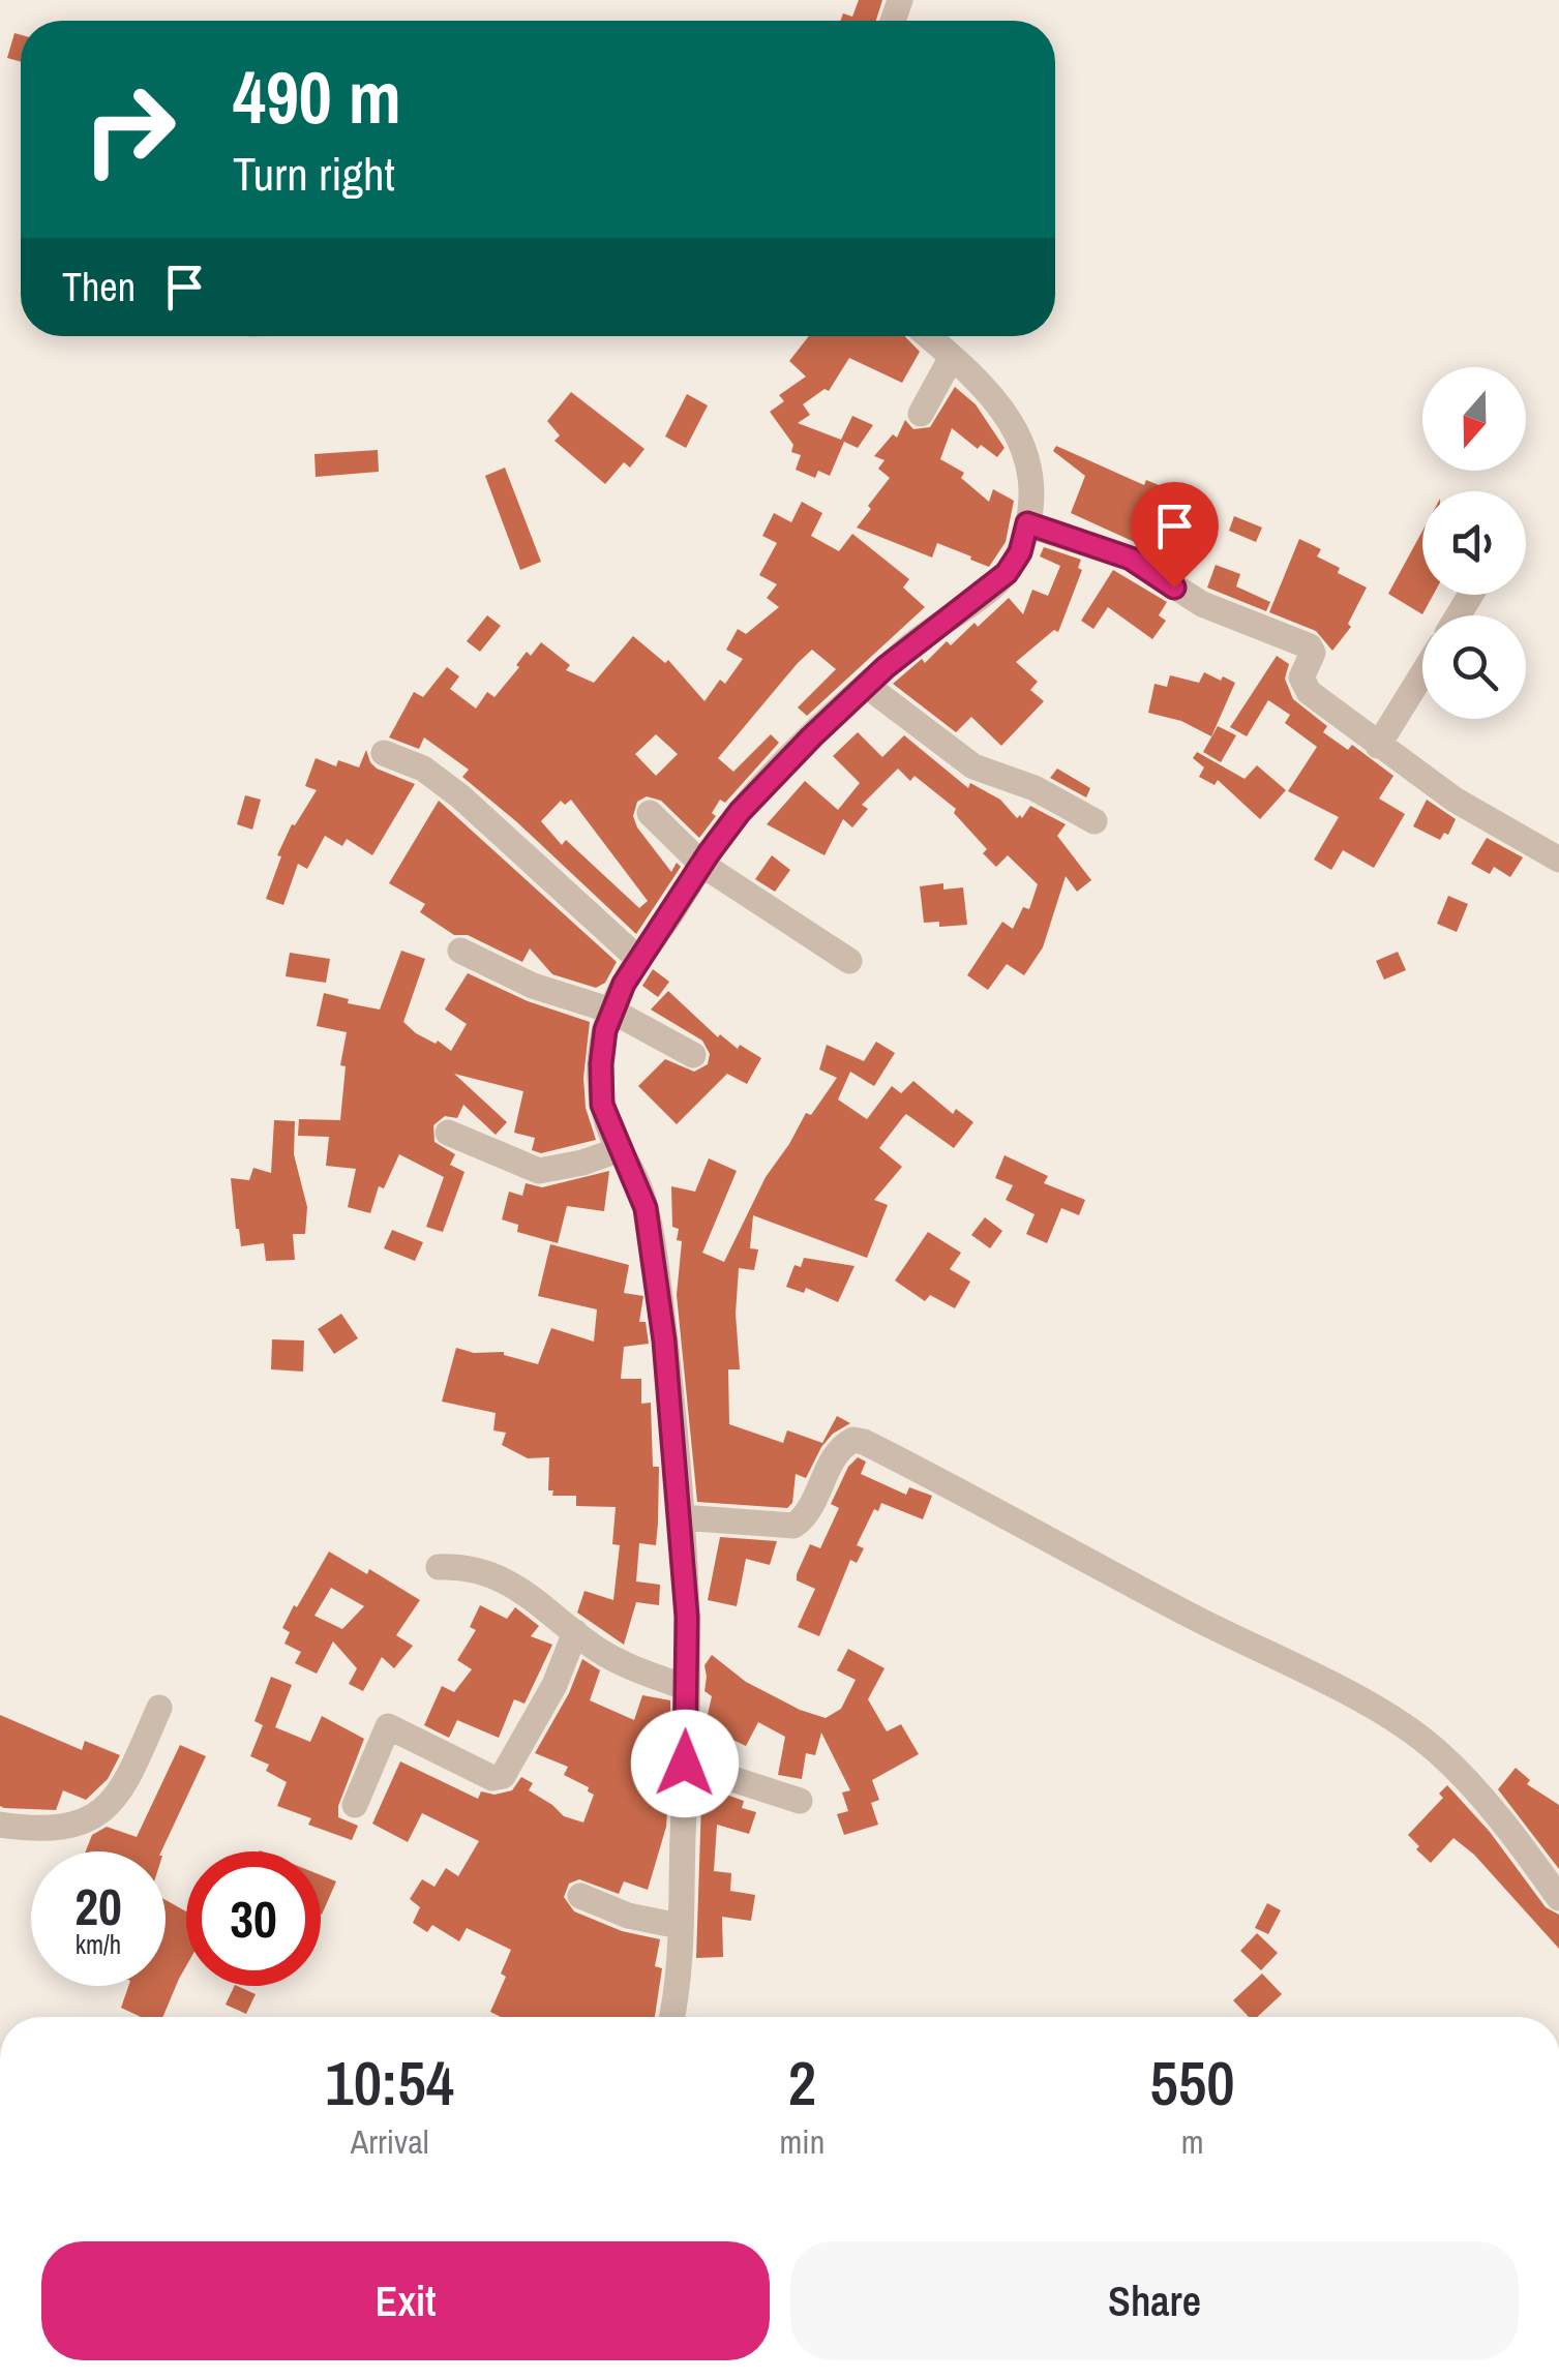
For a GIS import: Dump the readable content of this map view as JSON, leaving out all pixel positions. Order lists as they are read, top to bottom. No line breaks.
{"north":"bottom","page":{"turn":["490 m","Turn right"],"then":"Then","speed":"20 km/h","limit":"30","eta":["10:54","Arrival","2","min","550","m"],"buttons":["Exit","Share"]}}
